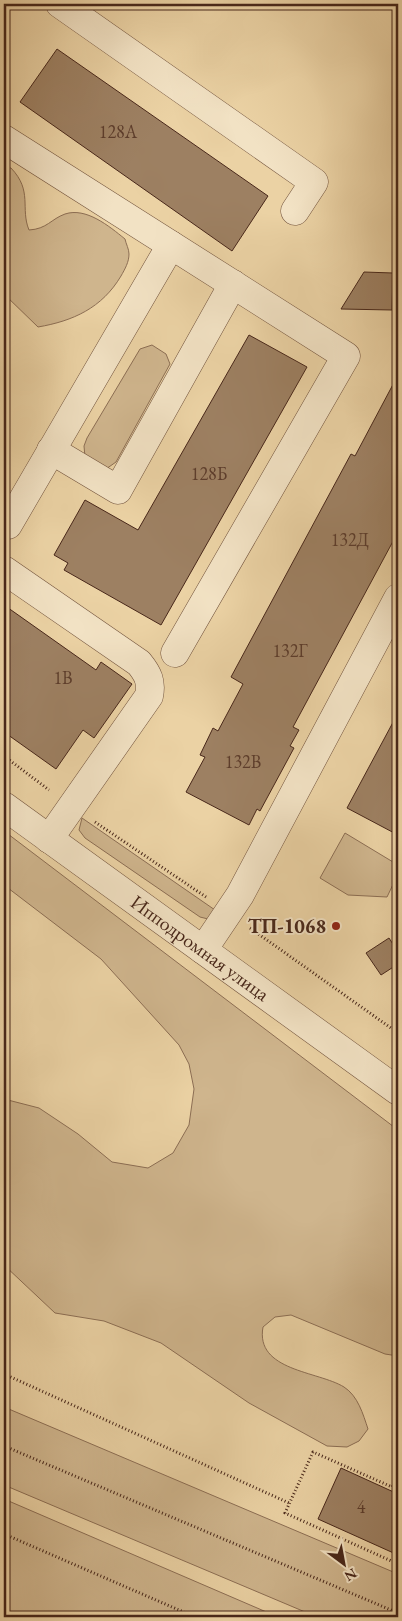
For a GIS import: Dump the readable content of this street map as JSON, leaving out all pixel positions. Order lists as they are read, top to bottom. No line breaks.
{"streets":{"street":["Ипподромная улица"]},"places":["ТП-1068"],"house_numbers":["128А","128Б","132Д","132Г","1В","132В","4"],"north":"bottom right"}
